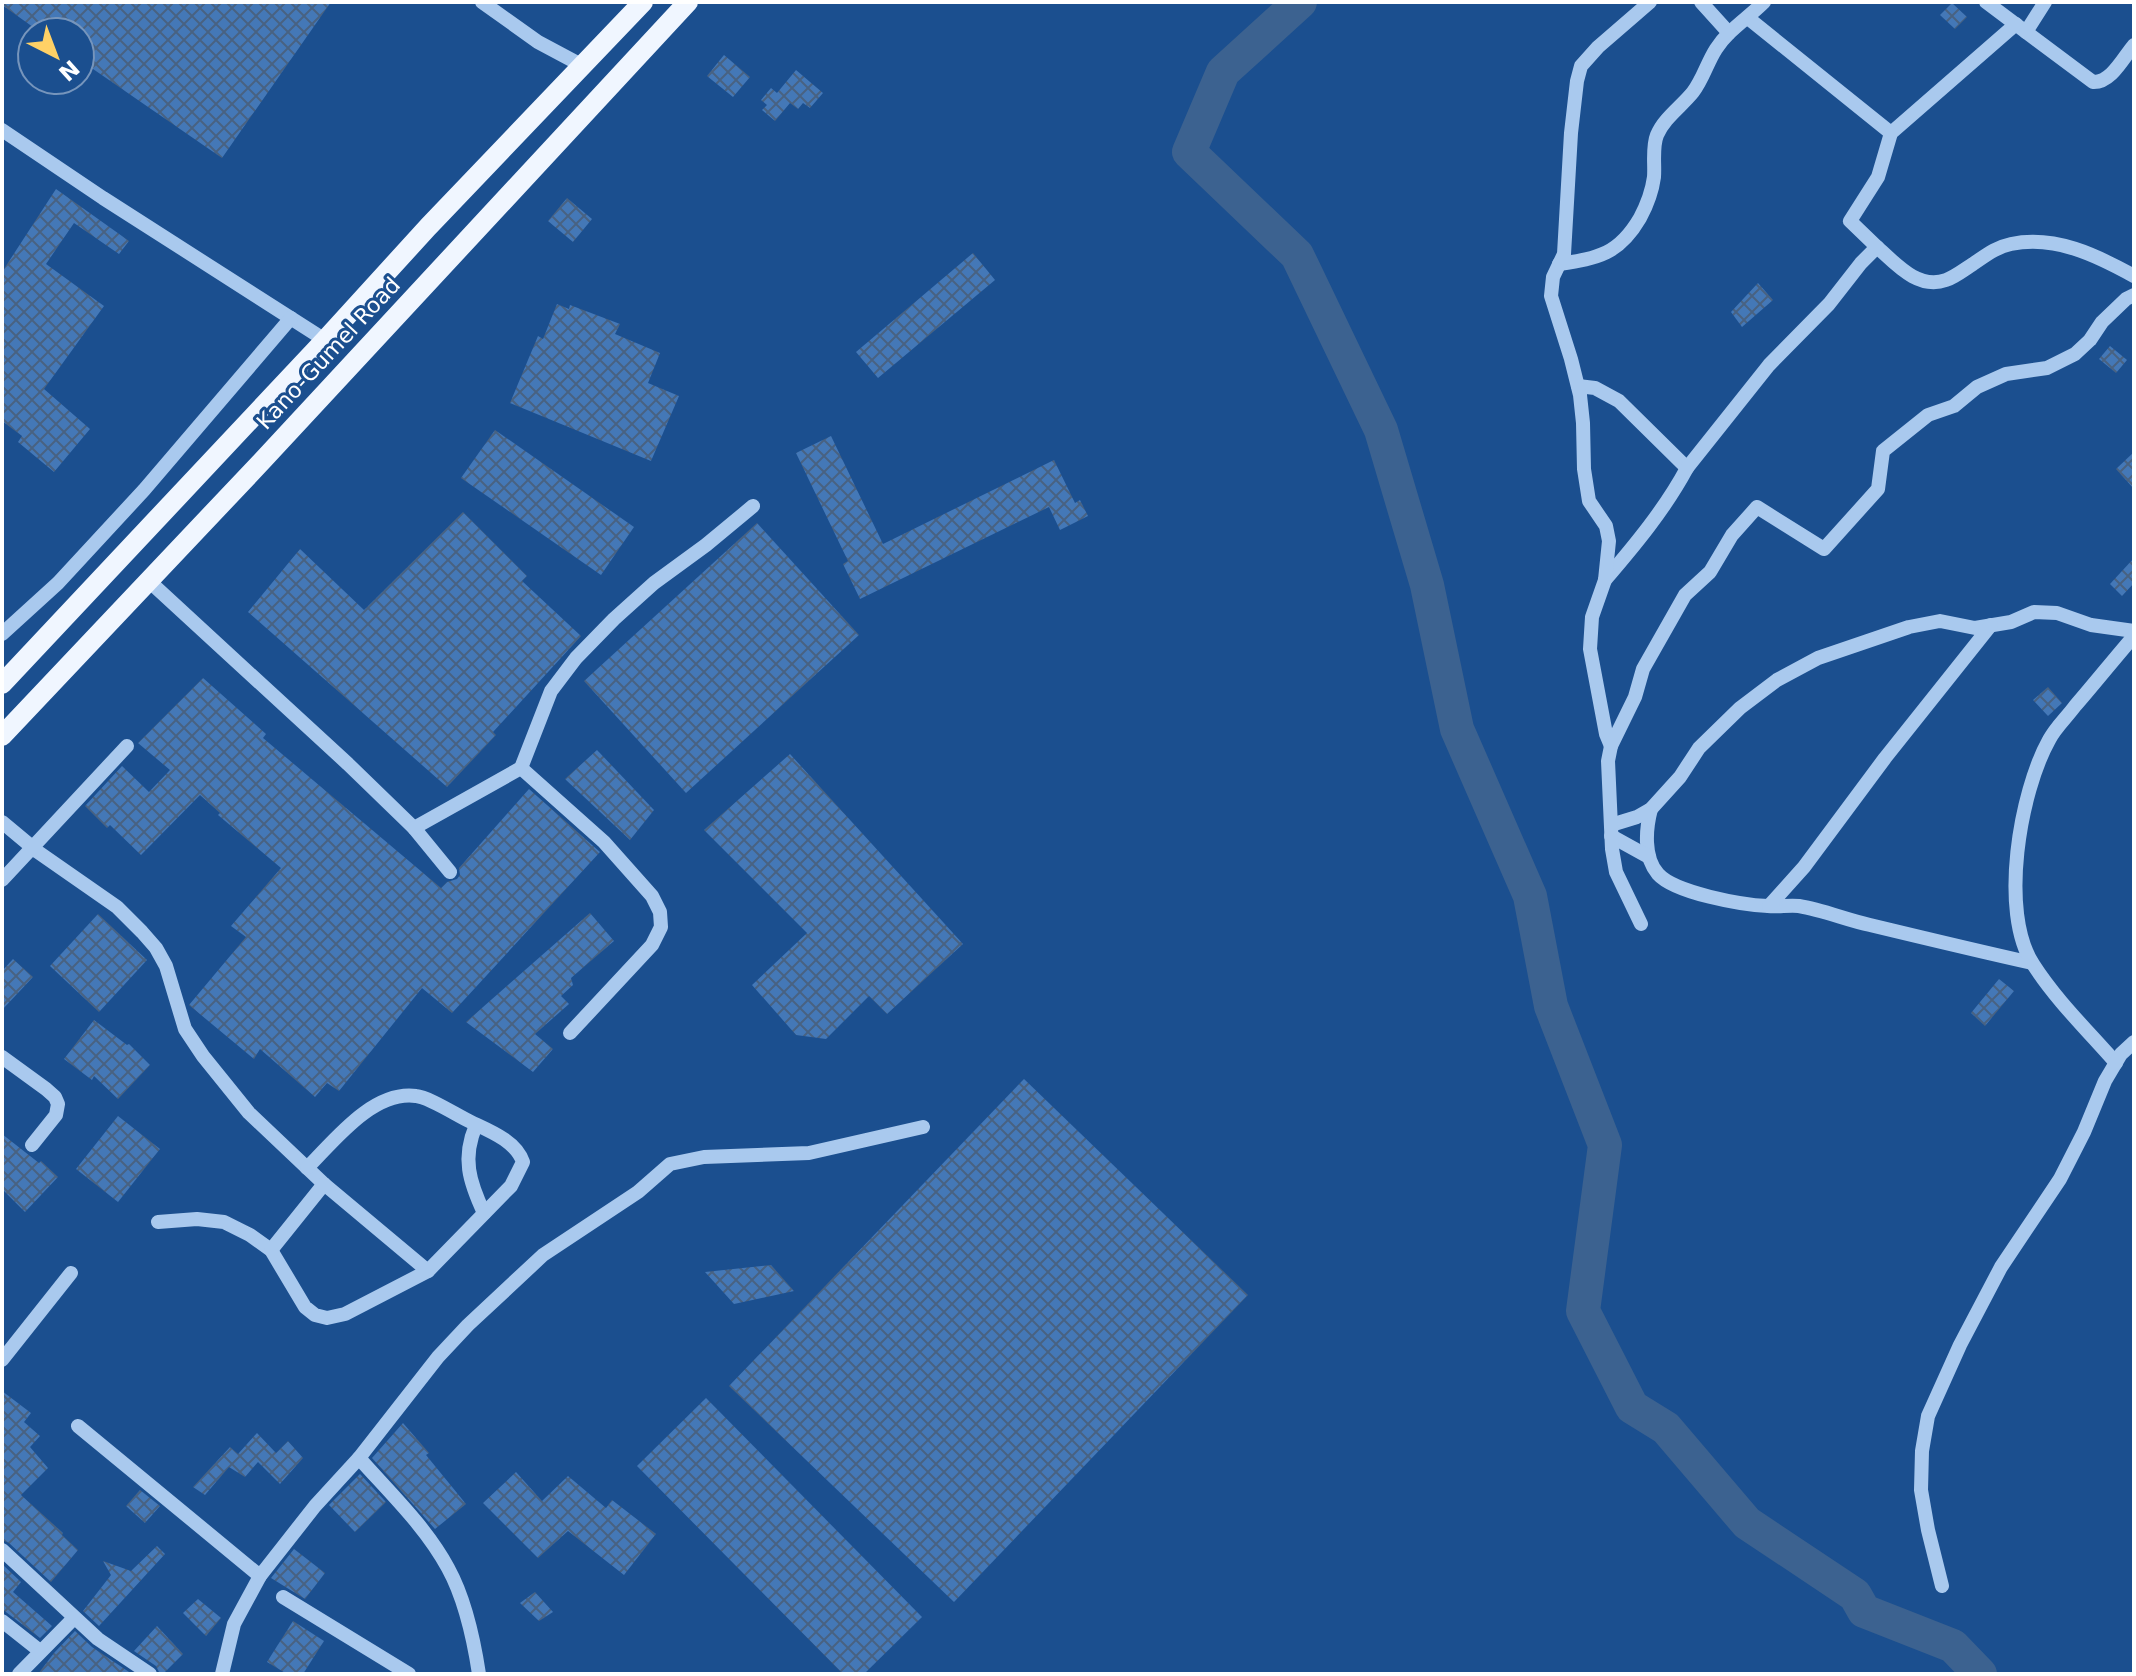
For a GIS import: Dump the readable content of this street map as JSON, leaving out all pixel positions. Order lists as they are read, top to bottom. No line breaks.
{"streets":{"main road":["Kano-Gumel Road"]},"north":"bottom right"}
